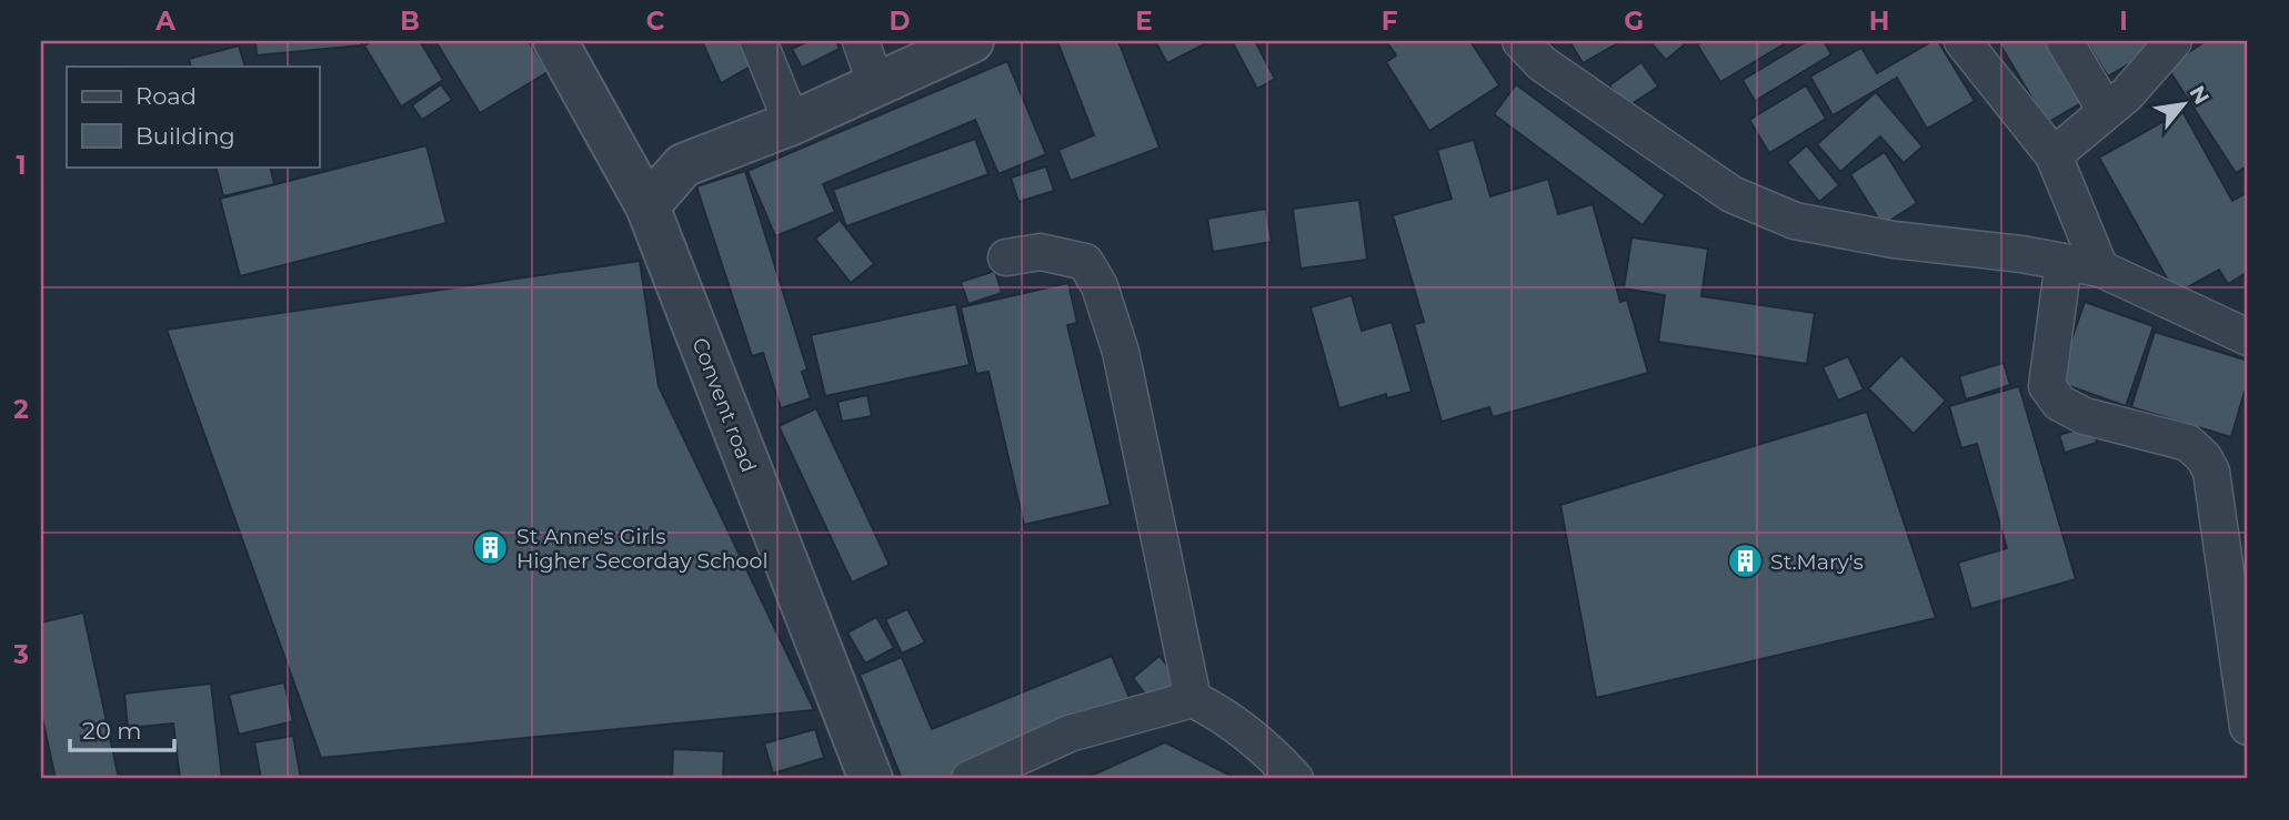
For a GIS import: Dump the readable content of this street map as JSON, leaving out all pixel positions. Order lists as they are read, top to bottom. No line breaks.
{"streets":{"street":["Convent road"]},"places":{"building":["St Anne's Girls Higher Secorday School","St.Mary's"]},"legend":["Road","Building"],"scale_bar":"20 m","north":"top right","grid":{"columns":["A","B","C","D","E","F","G","H","I"],"rows":["1","2","3"]}}
